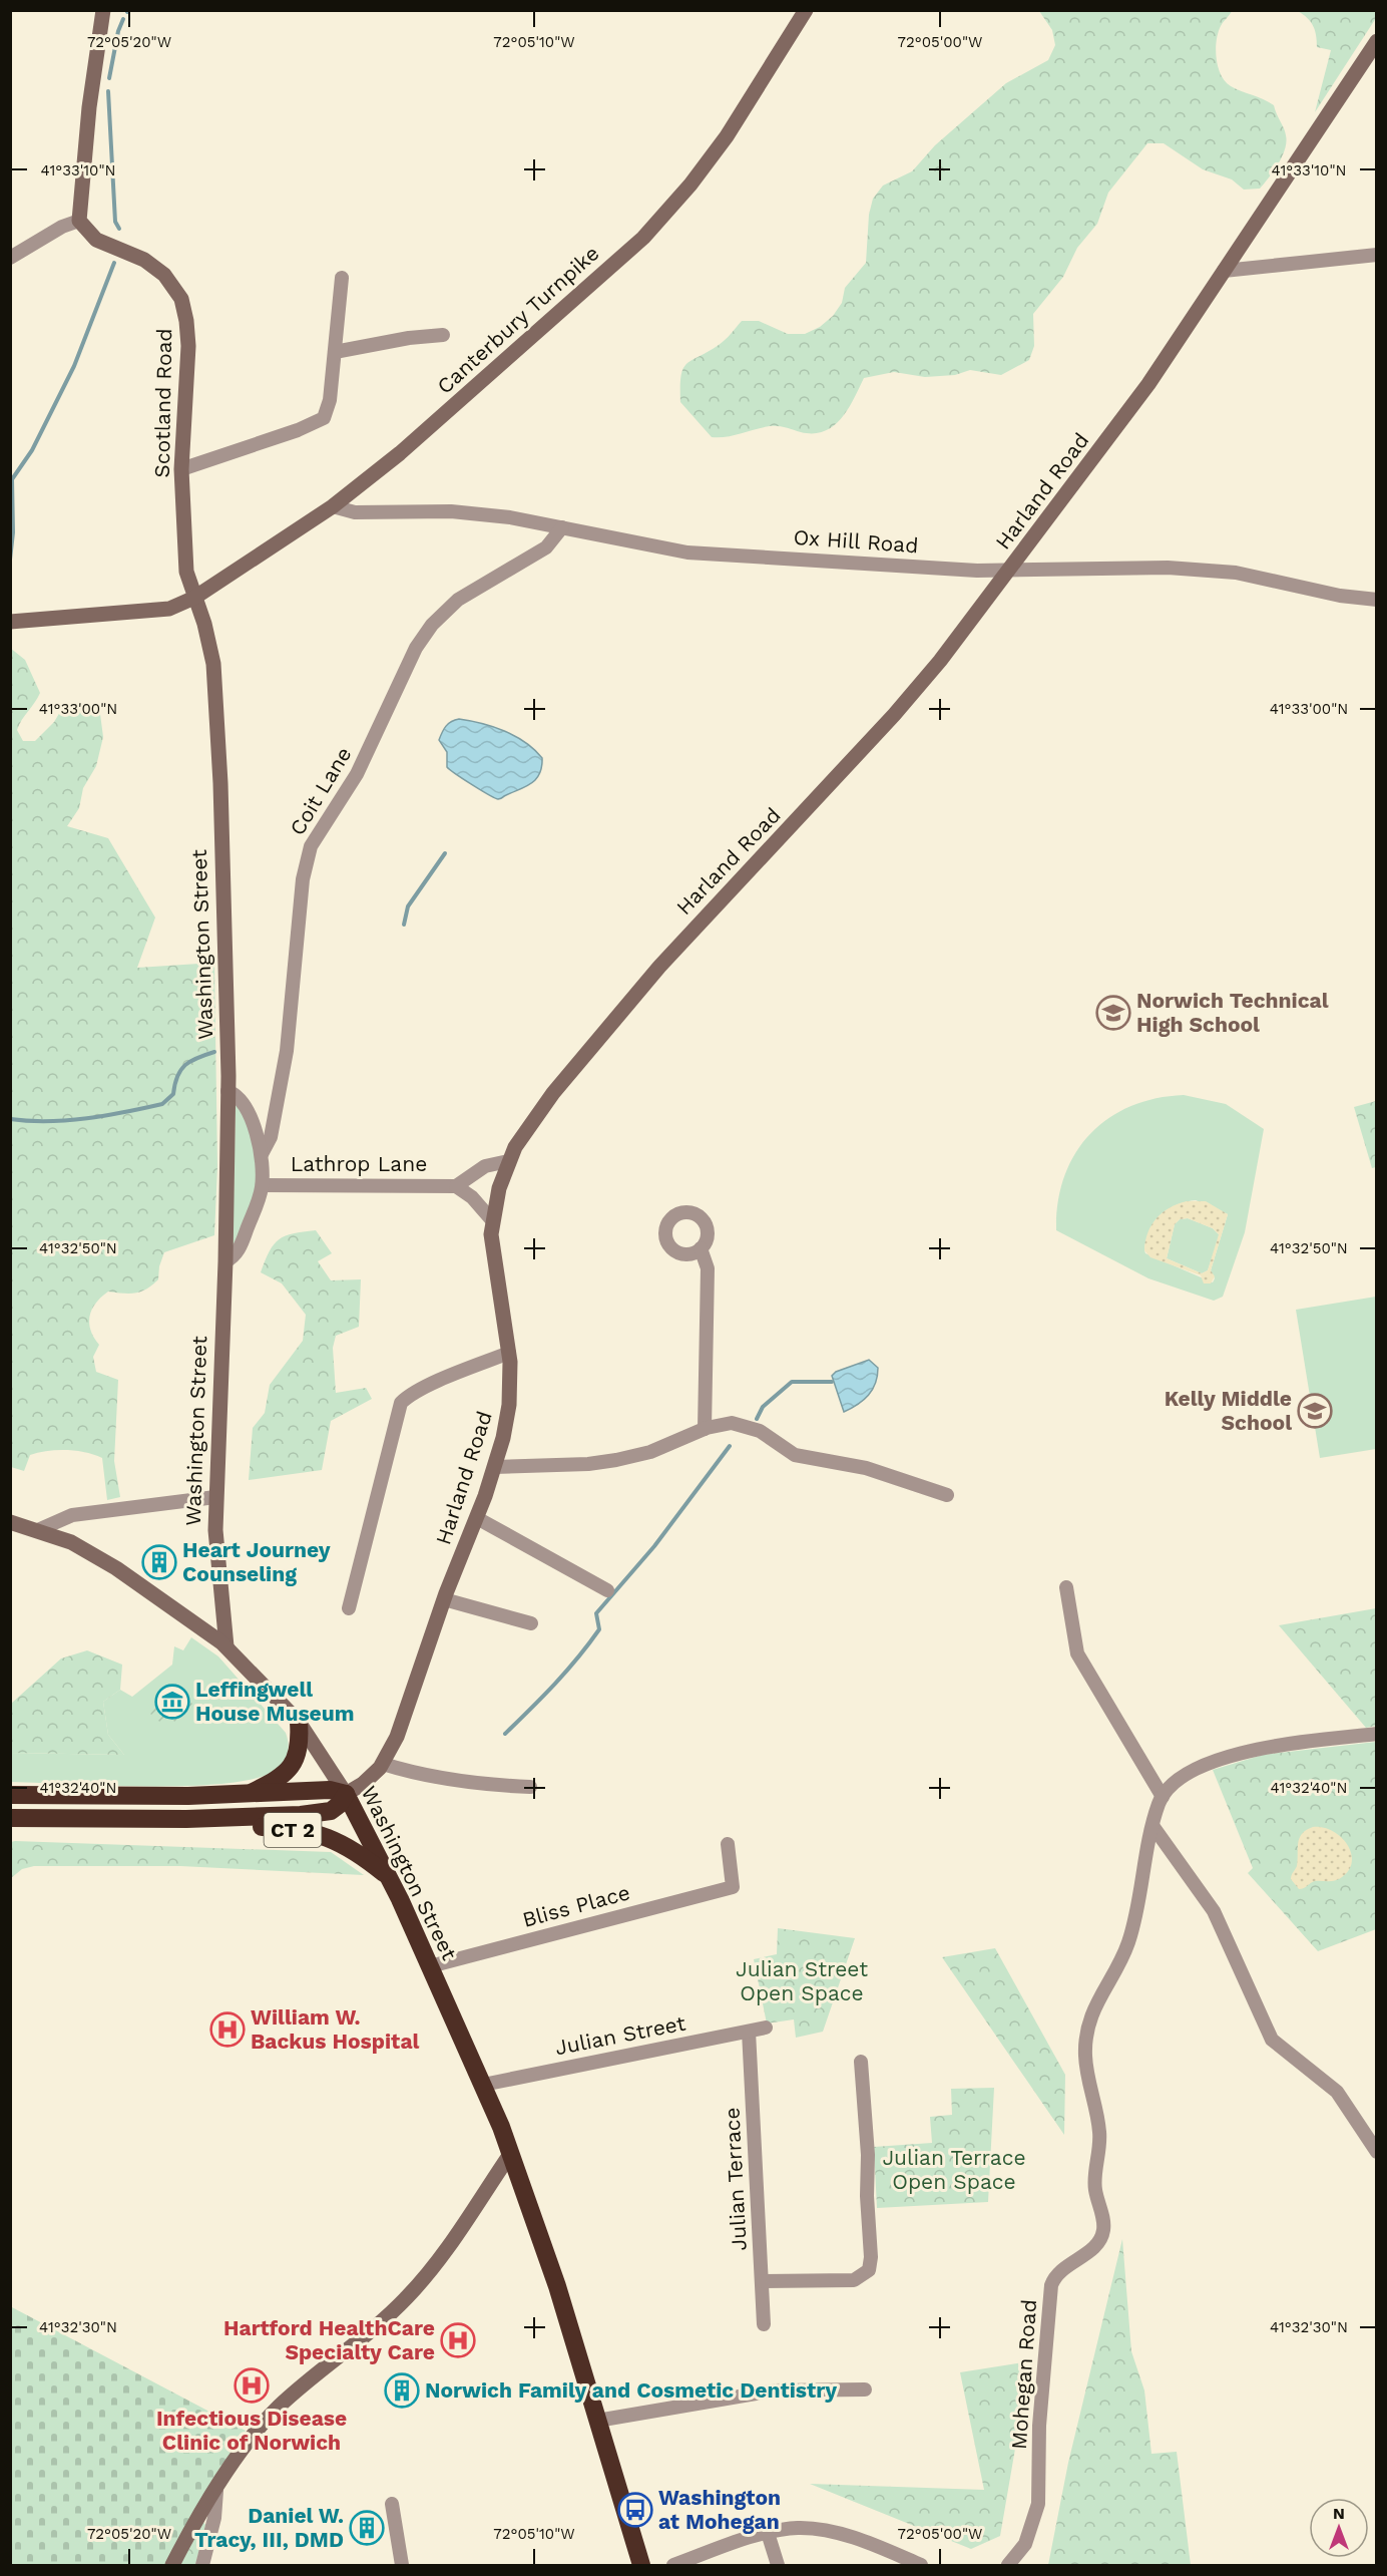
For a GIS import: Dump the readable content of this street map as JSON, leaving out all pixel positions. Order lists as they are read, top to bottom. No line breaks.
{"streets":{"highway":["Washington Street","CT 2"],"street":["Canterbury Turnpike","Scotland Road","Harland Road","Ox Hill Road","Coit Lane","Lathrop Lane","Bliss Place","Julian Street","Julian Terrace","Mohegan Road"]},"crossings":[["Canterbury Turnpike","Scotland Road"],["Canterbury Turnpike","Ox Hill Road"],["Canterbury Turnpike","Washington Street"],["Scotland Road","Washington Street"],["Harland Road","Ox Hill Road"],["Harland Road","Washington Street"],["Harland Road","Lathrop Lane"],["Harland Road","CT 2"],["Ox Hill Road","Coit Lane"],["Coit Lane","Lathrop Lane"],["Washington Street","Lathrop Lane"],["Washington Street","CT 2"],["Washington Street","Bliss Place"],["Washington Street","Julian Street"],["Julian Street","Julian Terrace"]],"parks":["Julian Street Open Space","Julian Terrace Open Space"],"places":{"school or university":["Norwich Technical High School","Kelly Middle School"],"building":["Heart Journey Counseling","Norwich Family and Cosmetic Dentistry","Daniel W. Tracy, III, DMD"],"museum":["Leffingwell House Museum"],"hospital":["William W. Backus Hospital","Hartford HealthCare Specialty Care","Infectious Disease Clinic of Norwich"],"bus stop":["Washington at Mohegan"]},"north":"top","coordinates":["72°05'20\"W","72°05'10\"W","72°05'00\"W","41°33'10\"N","41°33'00\"N","41°32'50\"N","41°32'40\"N","41°32'30\"N"]}
